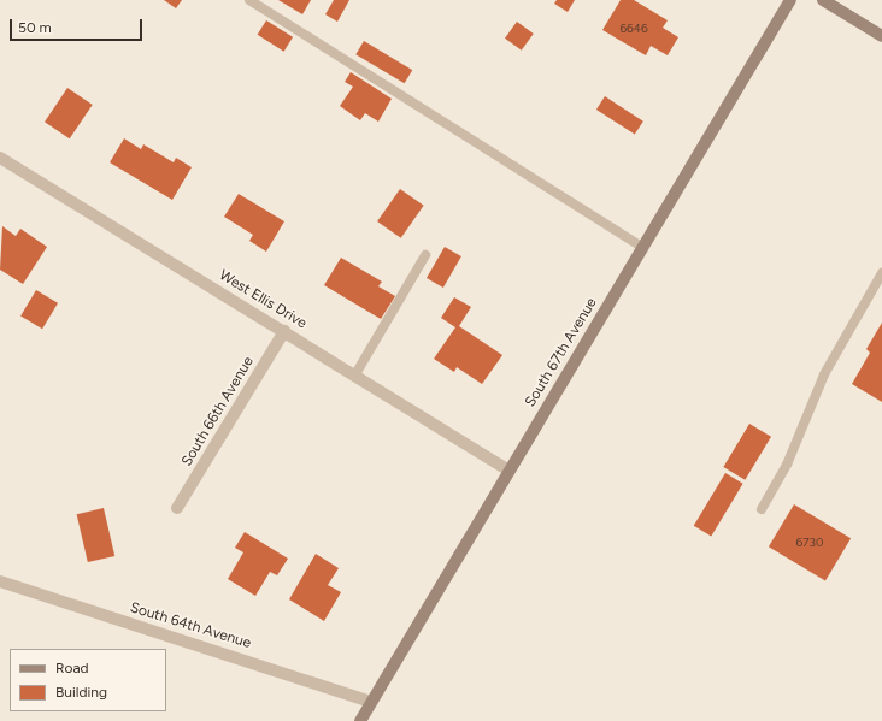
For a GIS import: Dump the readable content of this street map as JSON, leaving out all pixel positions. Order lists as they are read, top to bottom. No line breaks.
{"streets":{"main road":["South 67th Avenue"],"street":["West Ellis Drive","South 66th Avenue","South 64th Avenue"]},"crossings":[["West Ellis Drive","South 67th Avenue"],["West Ellis Drive","South 66th Avenue"],["South 67th Avenue","South 64th Avenue"]],"house_numbers":["6646","6730"],"legend":["Road","Building"],"scale_bar":"50 m"}
